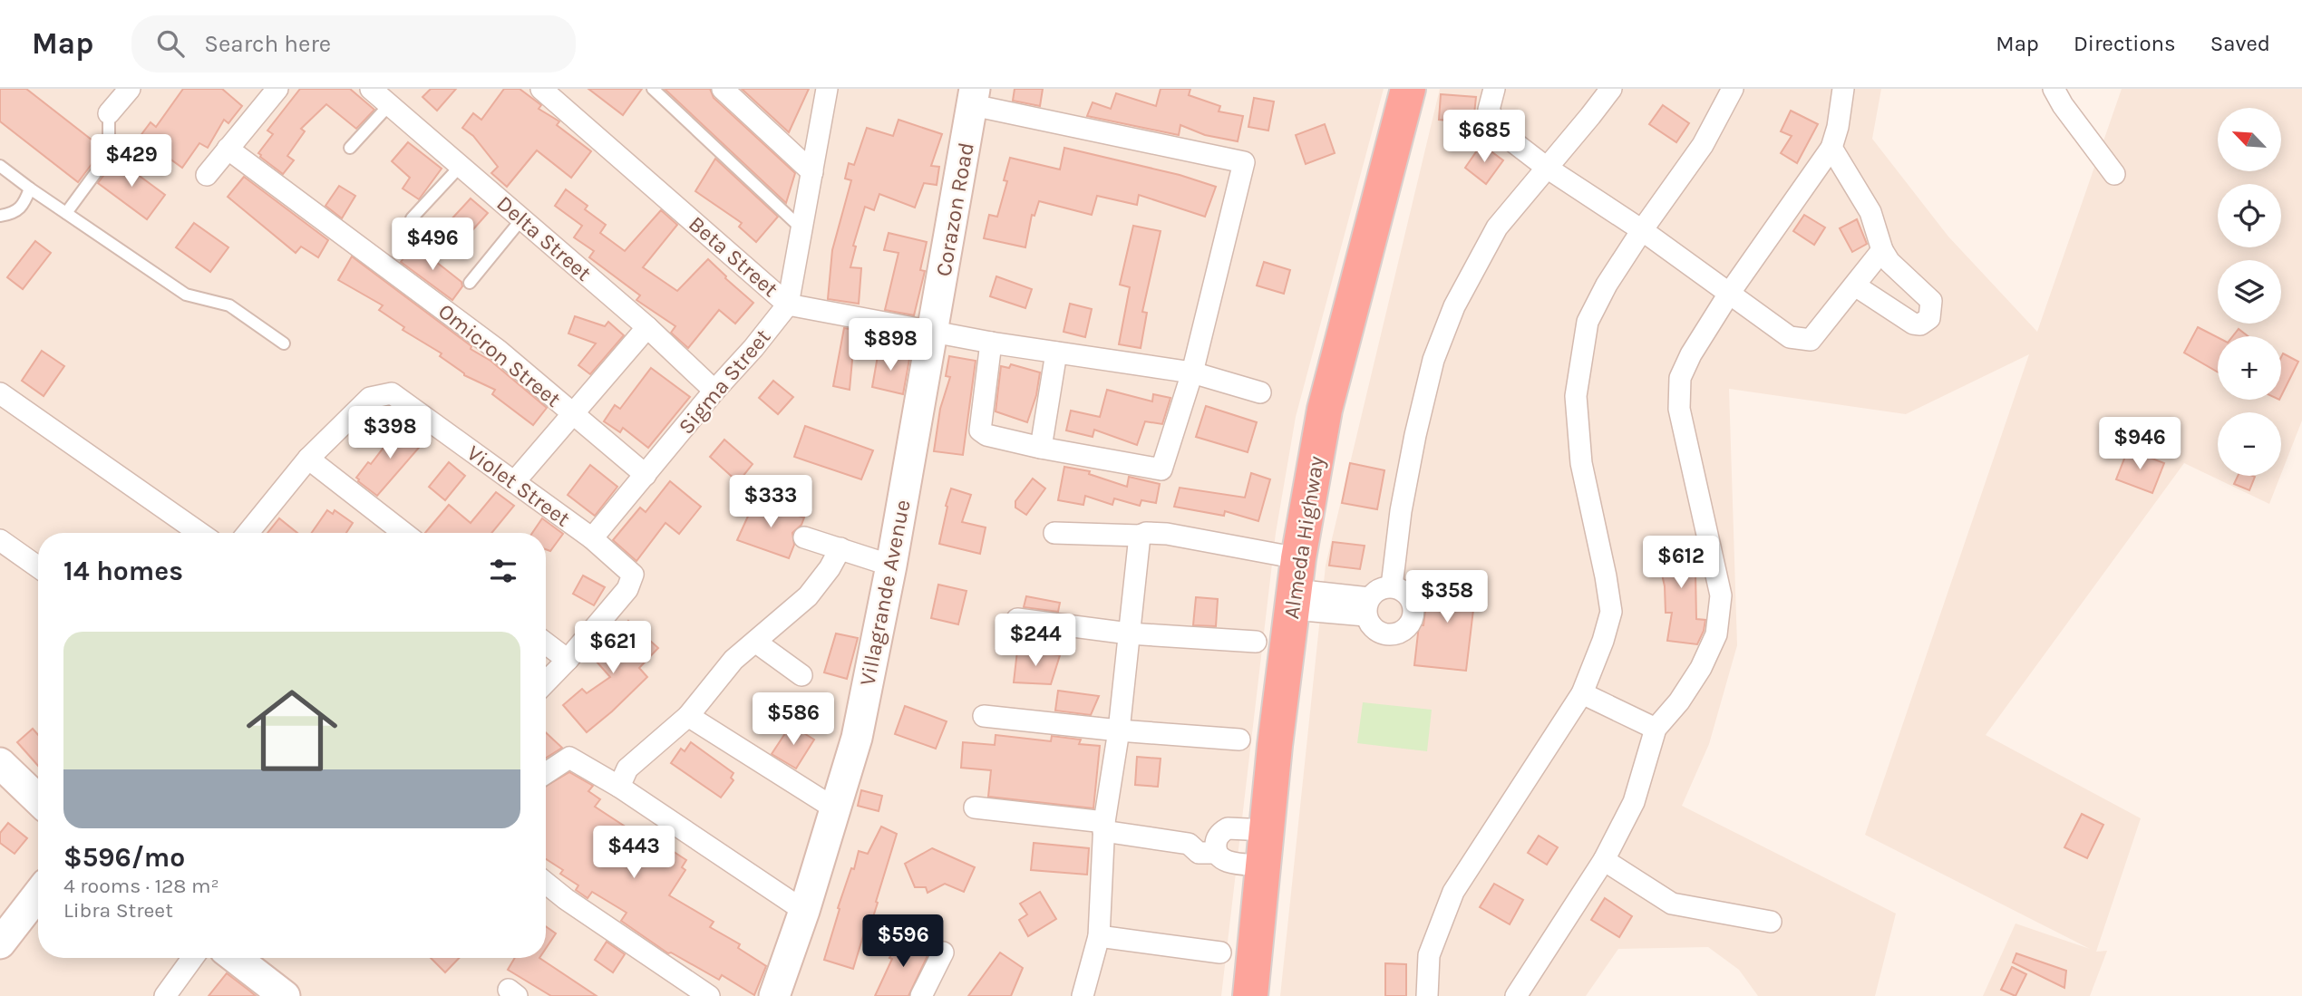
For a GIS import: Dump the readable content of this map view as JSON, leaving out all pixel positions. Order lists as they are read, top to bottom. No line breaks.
{"streets":{"highway":["Almeda Highway"],"street":["Corazon Road","Delta Street","Beta Street","Omicron Street","Sigma Street","Violet Street","Villagrande Avenue"]},"crossings":[["Corazon Road","Beta Street"],["Corazon Road","Villagrande Avenue"],["Delta Street","Sigma Street"],["Beta Street","Sigma Street"],["Beta Street","Villagrande Avenue"],["Omicron Street","Sigma Street"],["Sigma Street","Violet Street"]],"north":"top left","page":{"header":"Map","search":"Search here","nav":["Map","Directions","Saved"],"map_buttons":["+","−"],"price":["$685","$429","$496","$898","$398","$946","$333","$612","$358","$244","$621","$586","$443","$596"],"heading":"14 homes","list":[{"name":"$596/mo","note":"4 rooms · 128 m² · Libra Street"}]}}
